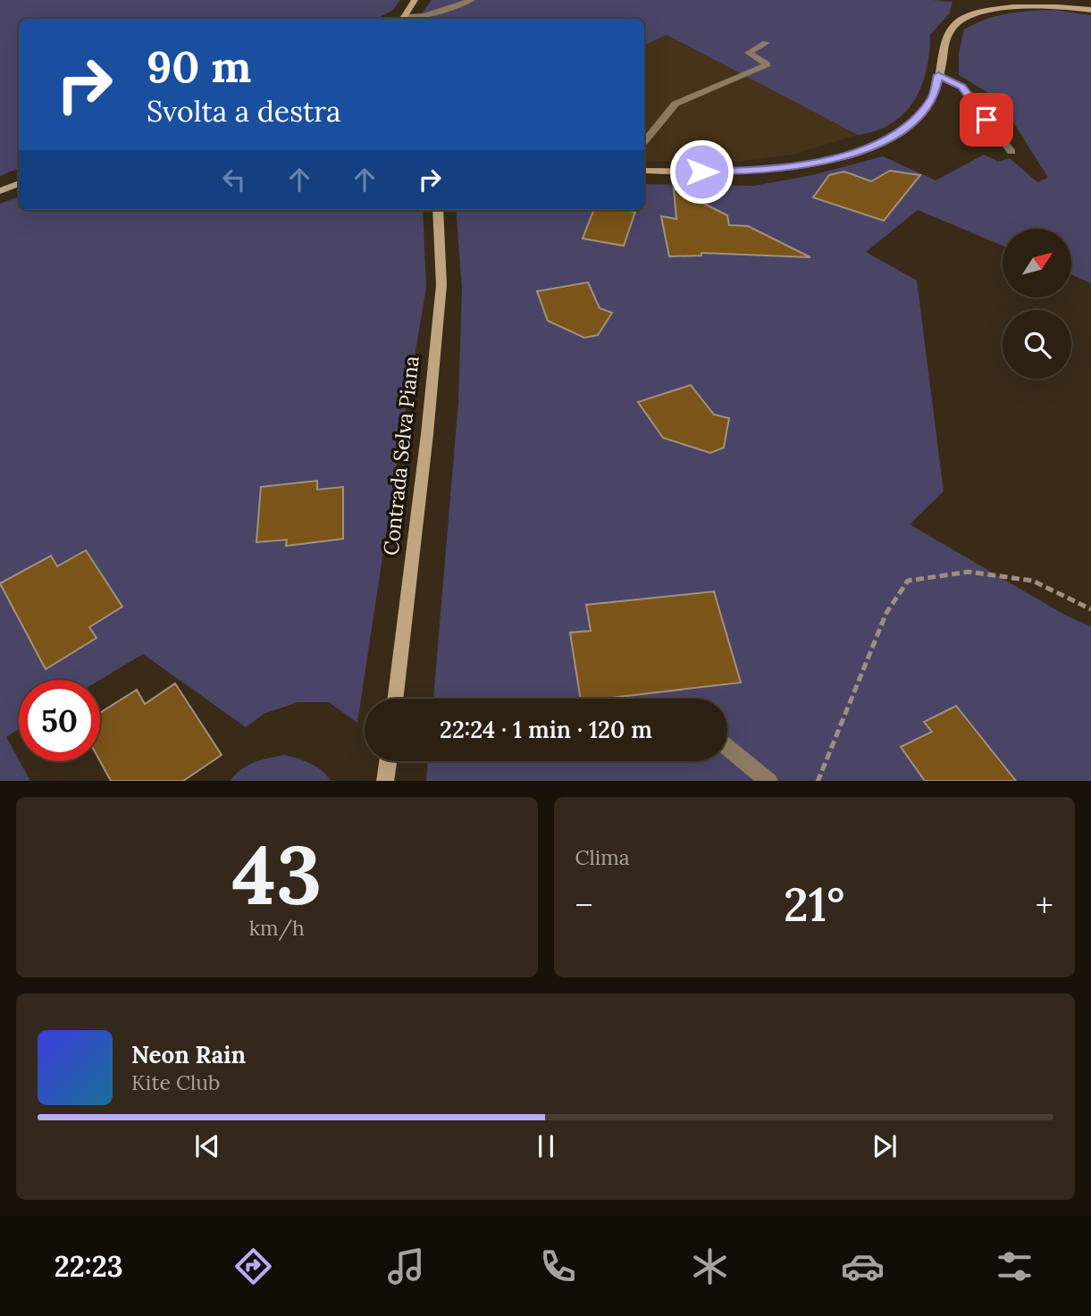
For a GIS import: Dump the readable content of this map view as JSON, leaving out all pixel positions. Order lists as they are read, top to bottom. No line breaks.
{"streets":{"main road":["Contrada Selva Piana"]},"north":"top right","page":{"turn":["90 m","Svolta a destra"],"limit":"50","trip":"22:24 · 1 min · 120 m","tile":[["43","km/h"],"Clima"],"heat":["−","21°","+"],"song":["Neon Rain","Kite Club"],"tabs":"22:23"}}
